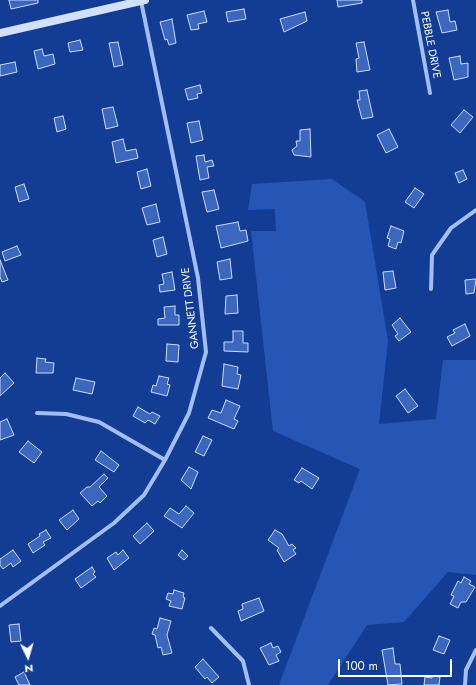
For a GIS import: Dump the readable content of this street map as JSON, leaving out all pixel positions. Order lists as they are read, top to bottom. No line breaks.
{"streets":{"street":["PEBBLE DRIVE","GANNETT DRIVE"]},"scale_bar":"100 m","north":"bottom"}
